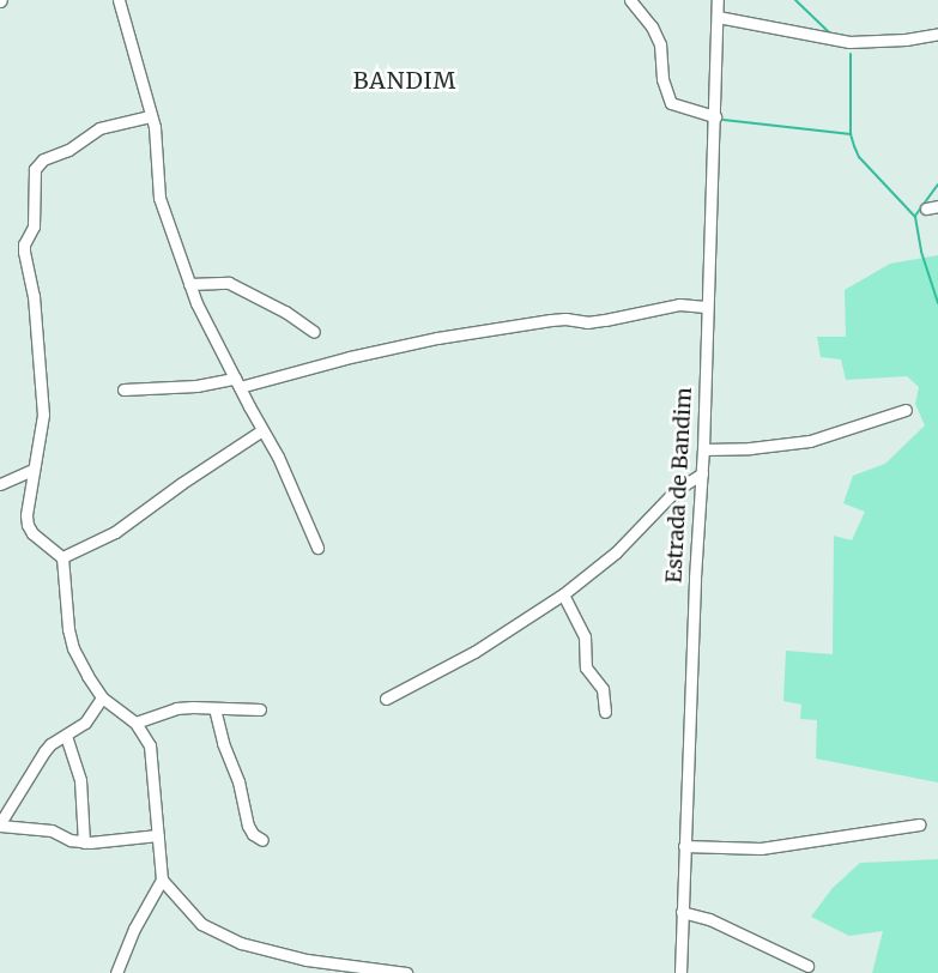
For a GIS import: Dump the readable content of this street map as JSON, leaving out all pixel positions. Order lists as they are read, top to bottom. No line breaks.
{"streets":{"street":["Estrada de Bandim"]},"districts":["BANDIM"]}
